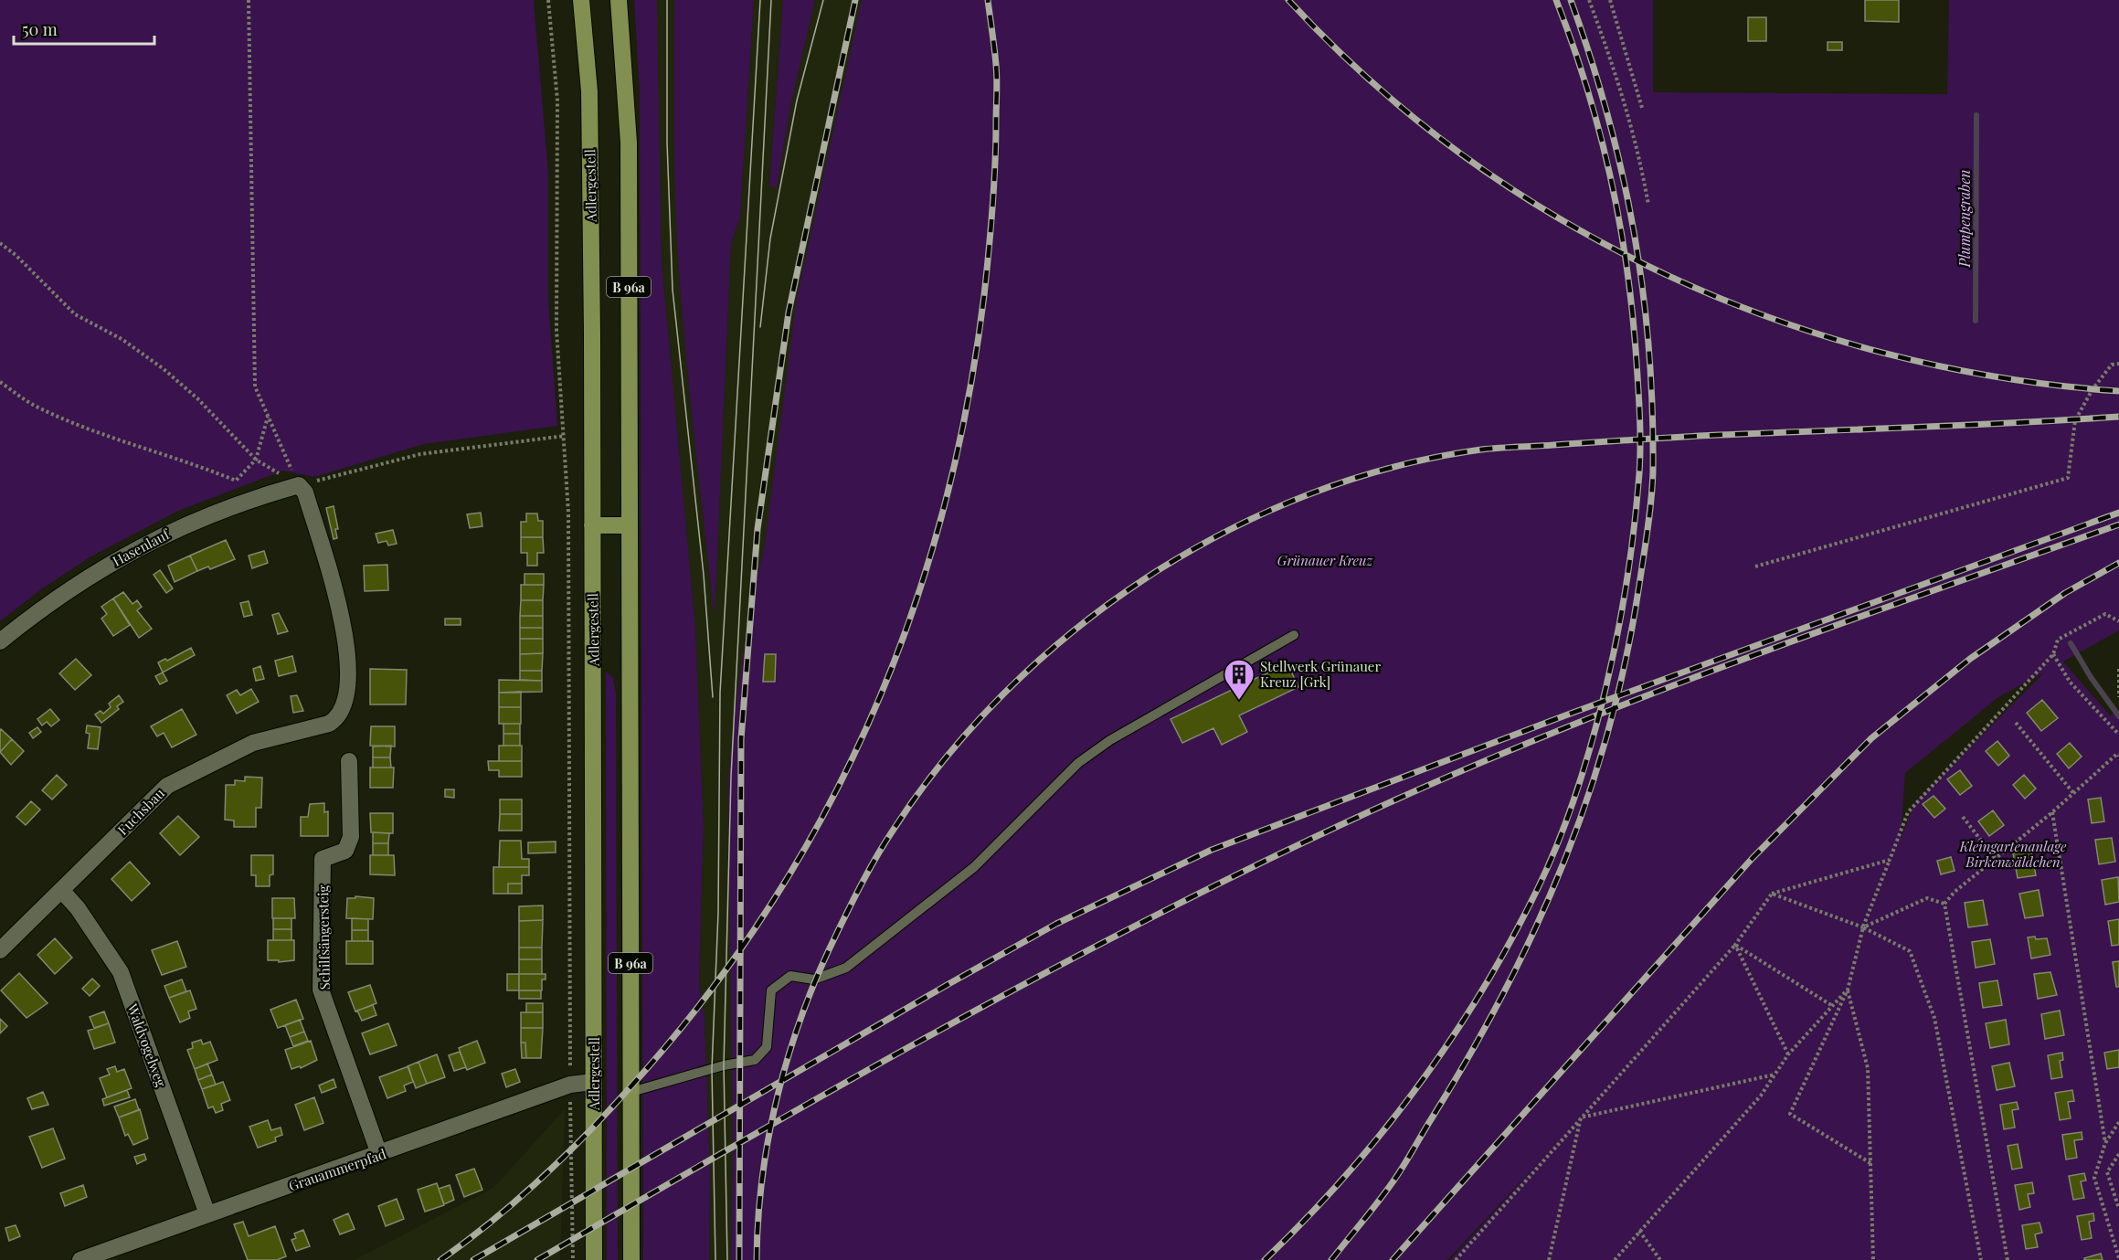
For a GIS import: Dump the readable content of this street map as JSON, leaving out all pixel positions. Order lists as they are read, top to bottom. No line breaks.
{"streets":{"main road":["Adlergestell","B 96a"],"street":["Hasenlauf","Fuchsbau","Schilfsängersteig","Waldvogelweg","Grauammerpfad"]},"crossings":[["Adlergestell","Grauammerpfad"],["Hasenlauf","Fuchsbau"],["Fuchsbau","Waldvogelweg"],["Schilfsängersteig","Grauammerpfad"],["Waldvogelweg","Grauammerpfad"]],"water":["Plumpengraben"],"parks":["Grünauer Kreuz","Kleingartenanlage Birkenwäldchen"],"places":{"building":["Stellwerk Grünauer Kreuz [Grk]"]},"scale_bar":"50 m"}
